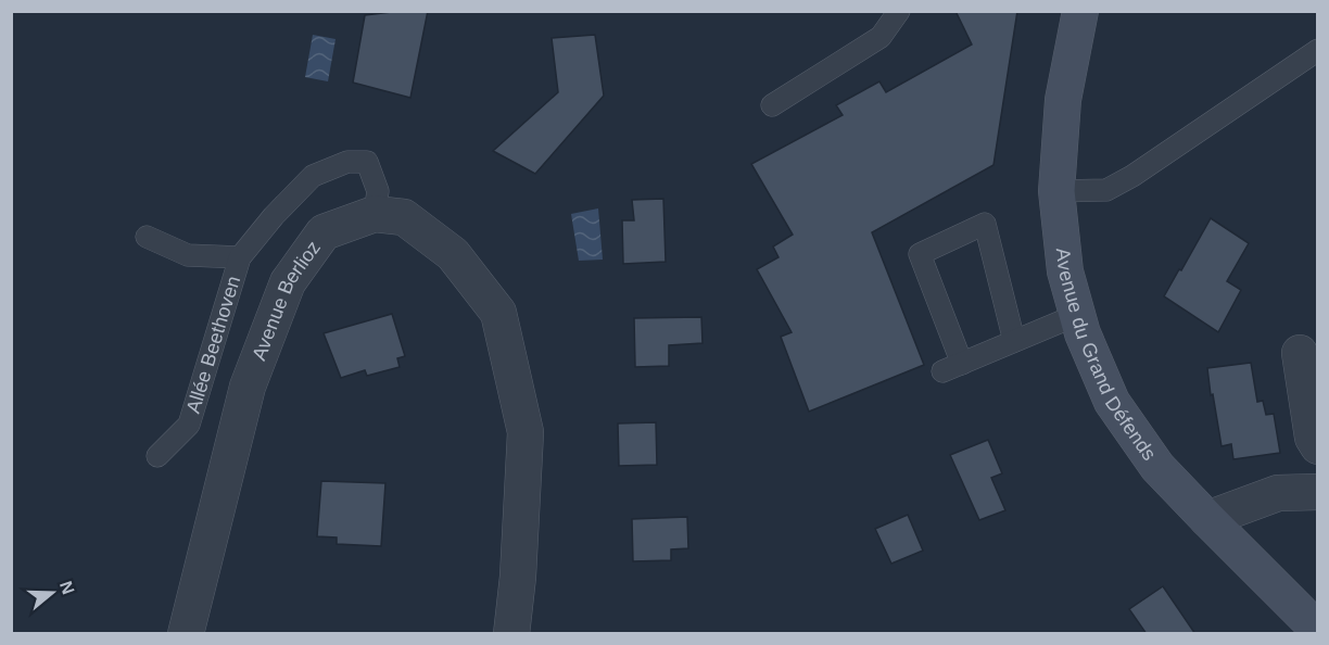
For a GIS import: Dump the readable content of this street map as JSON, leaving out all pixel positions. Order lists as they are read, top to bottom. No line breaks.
{"streets":{"street":["Avenue Berlioz","Avenue du Grand Défends"],"lane":["Allée Beethoven"]},"crossings":[["Avenue Berlioz","Allée Beethoven"]],"north":"right"}
